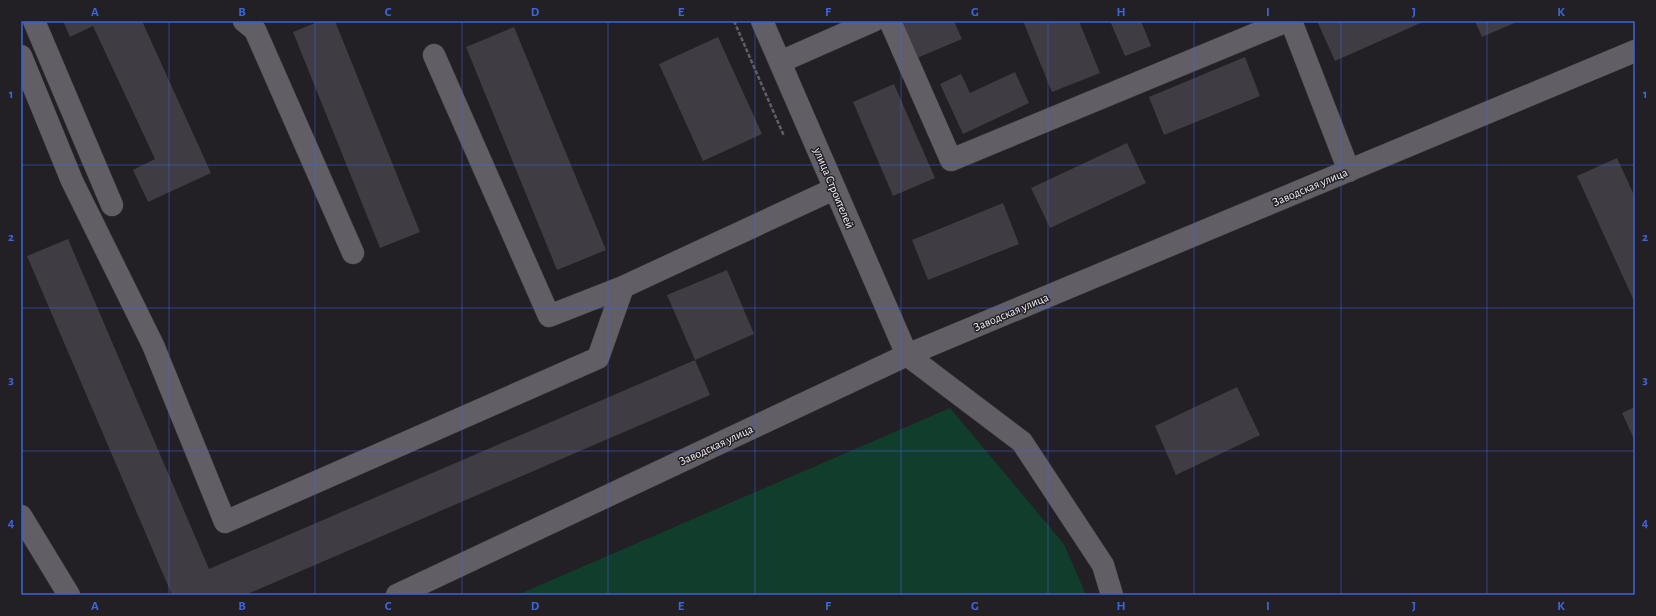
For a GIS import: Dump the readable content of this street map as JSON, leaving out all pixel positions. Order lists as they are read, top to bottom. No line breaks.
{"streets":{"street":["Заводская улица","улица Строителей"]},"crossings":[["Заводская улица","улица Строителей"]],"grid":{"columns":["A","B","C","D","E","F","G","H","I","J","K"],"rows":["1","2","3","4"]}}
